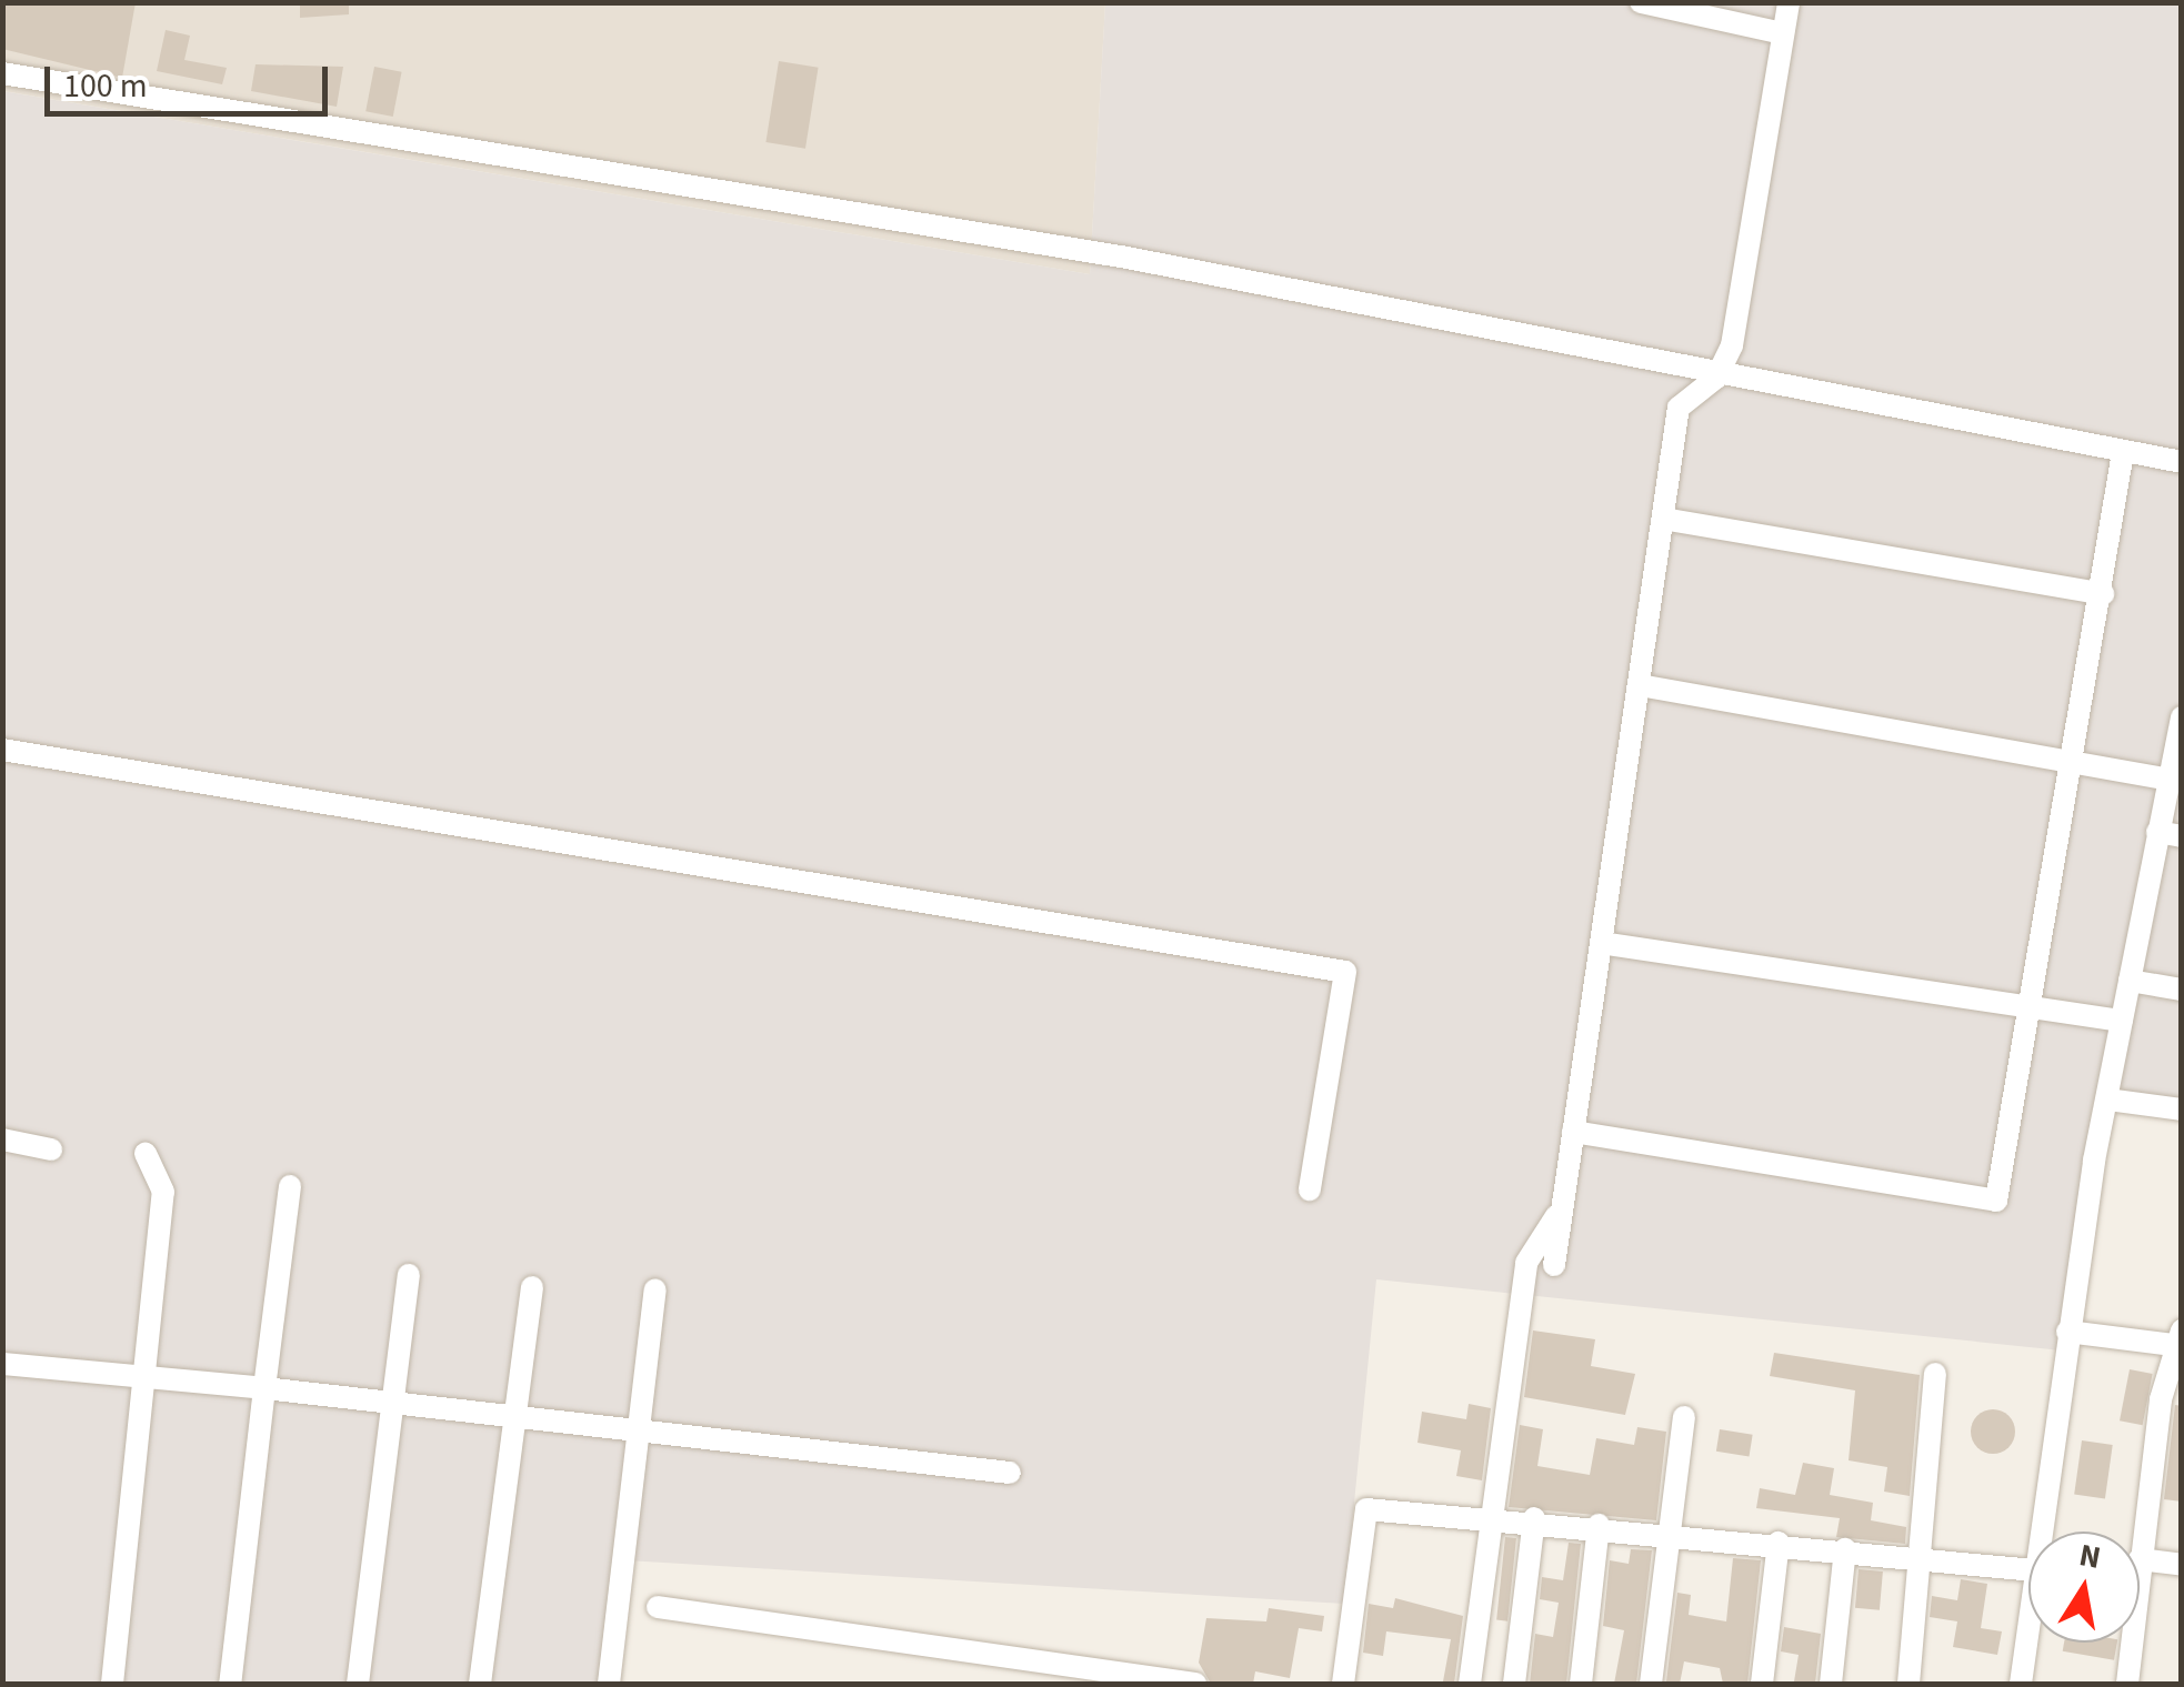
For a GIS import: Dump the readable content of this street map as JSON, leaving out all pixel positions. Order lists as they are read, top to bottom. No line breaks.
{"scale_bar":"100 m","north":"top"}
